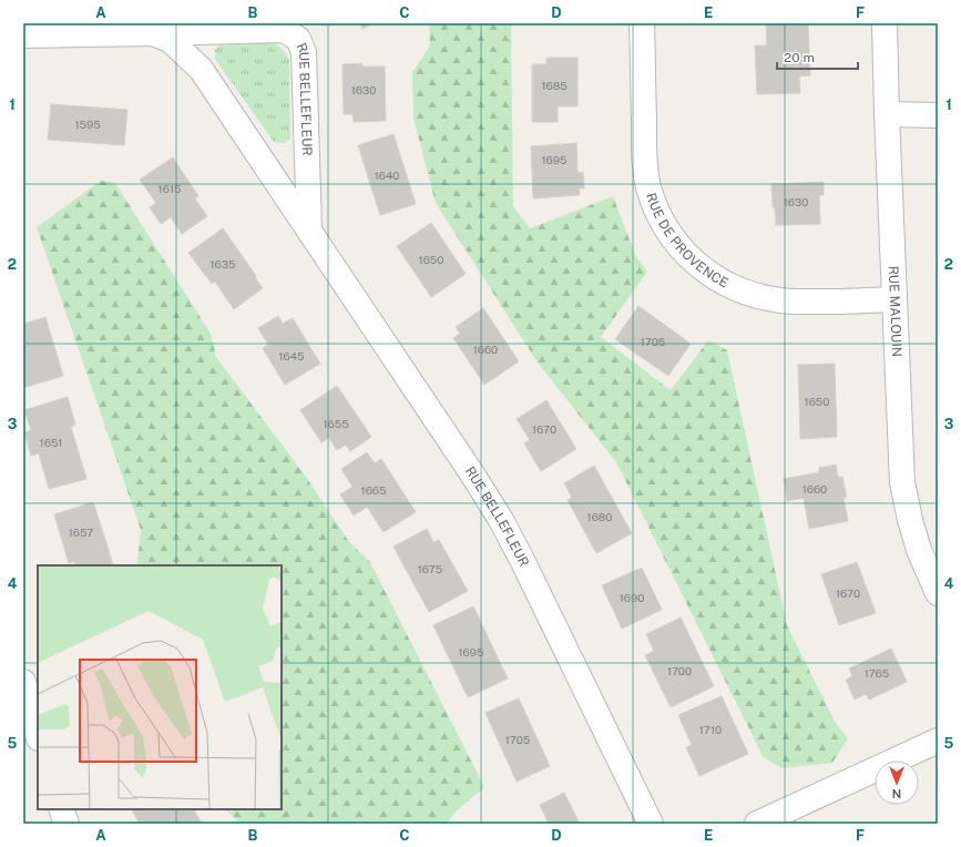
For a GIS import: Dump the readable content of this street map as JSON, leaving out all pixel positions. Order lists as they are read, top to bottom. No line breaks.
{"streets":{"street":["RUE BELLEFLEUR","RUE DE PROVENCE","RUE MALOUIN"]},"crossings":[["RUE DE PROVENCE","RUE MALOUIN"]],"house_numbers":["1685","1630","1595","1695","1640","1615","1630","1650","1635","1705","1660","1645","1650","1655","1670","1651","1660","1665","1680","1657","1675","1670","1690","1695","1700","1765","1710","1705"],"scale_bar":"20 m","north":"bottom","grid":{"columns":["A","B","C","D","E","F"],"rows":["1","2","3","4","5"]}}
